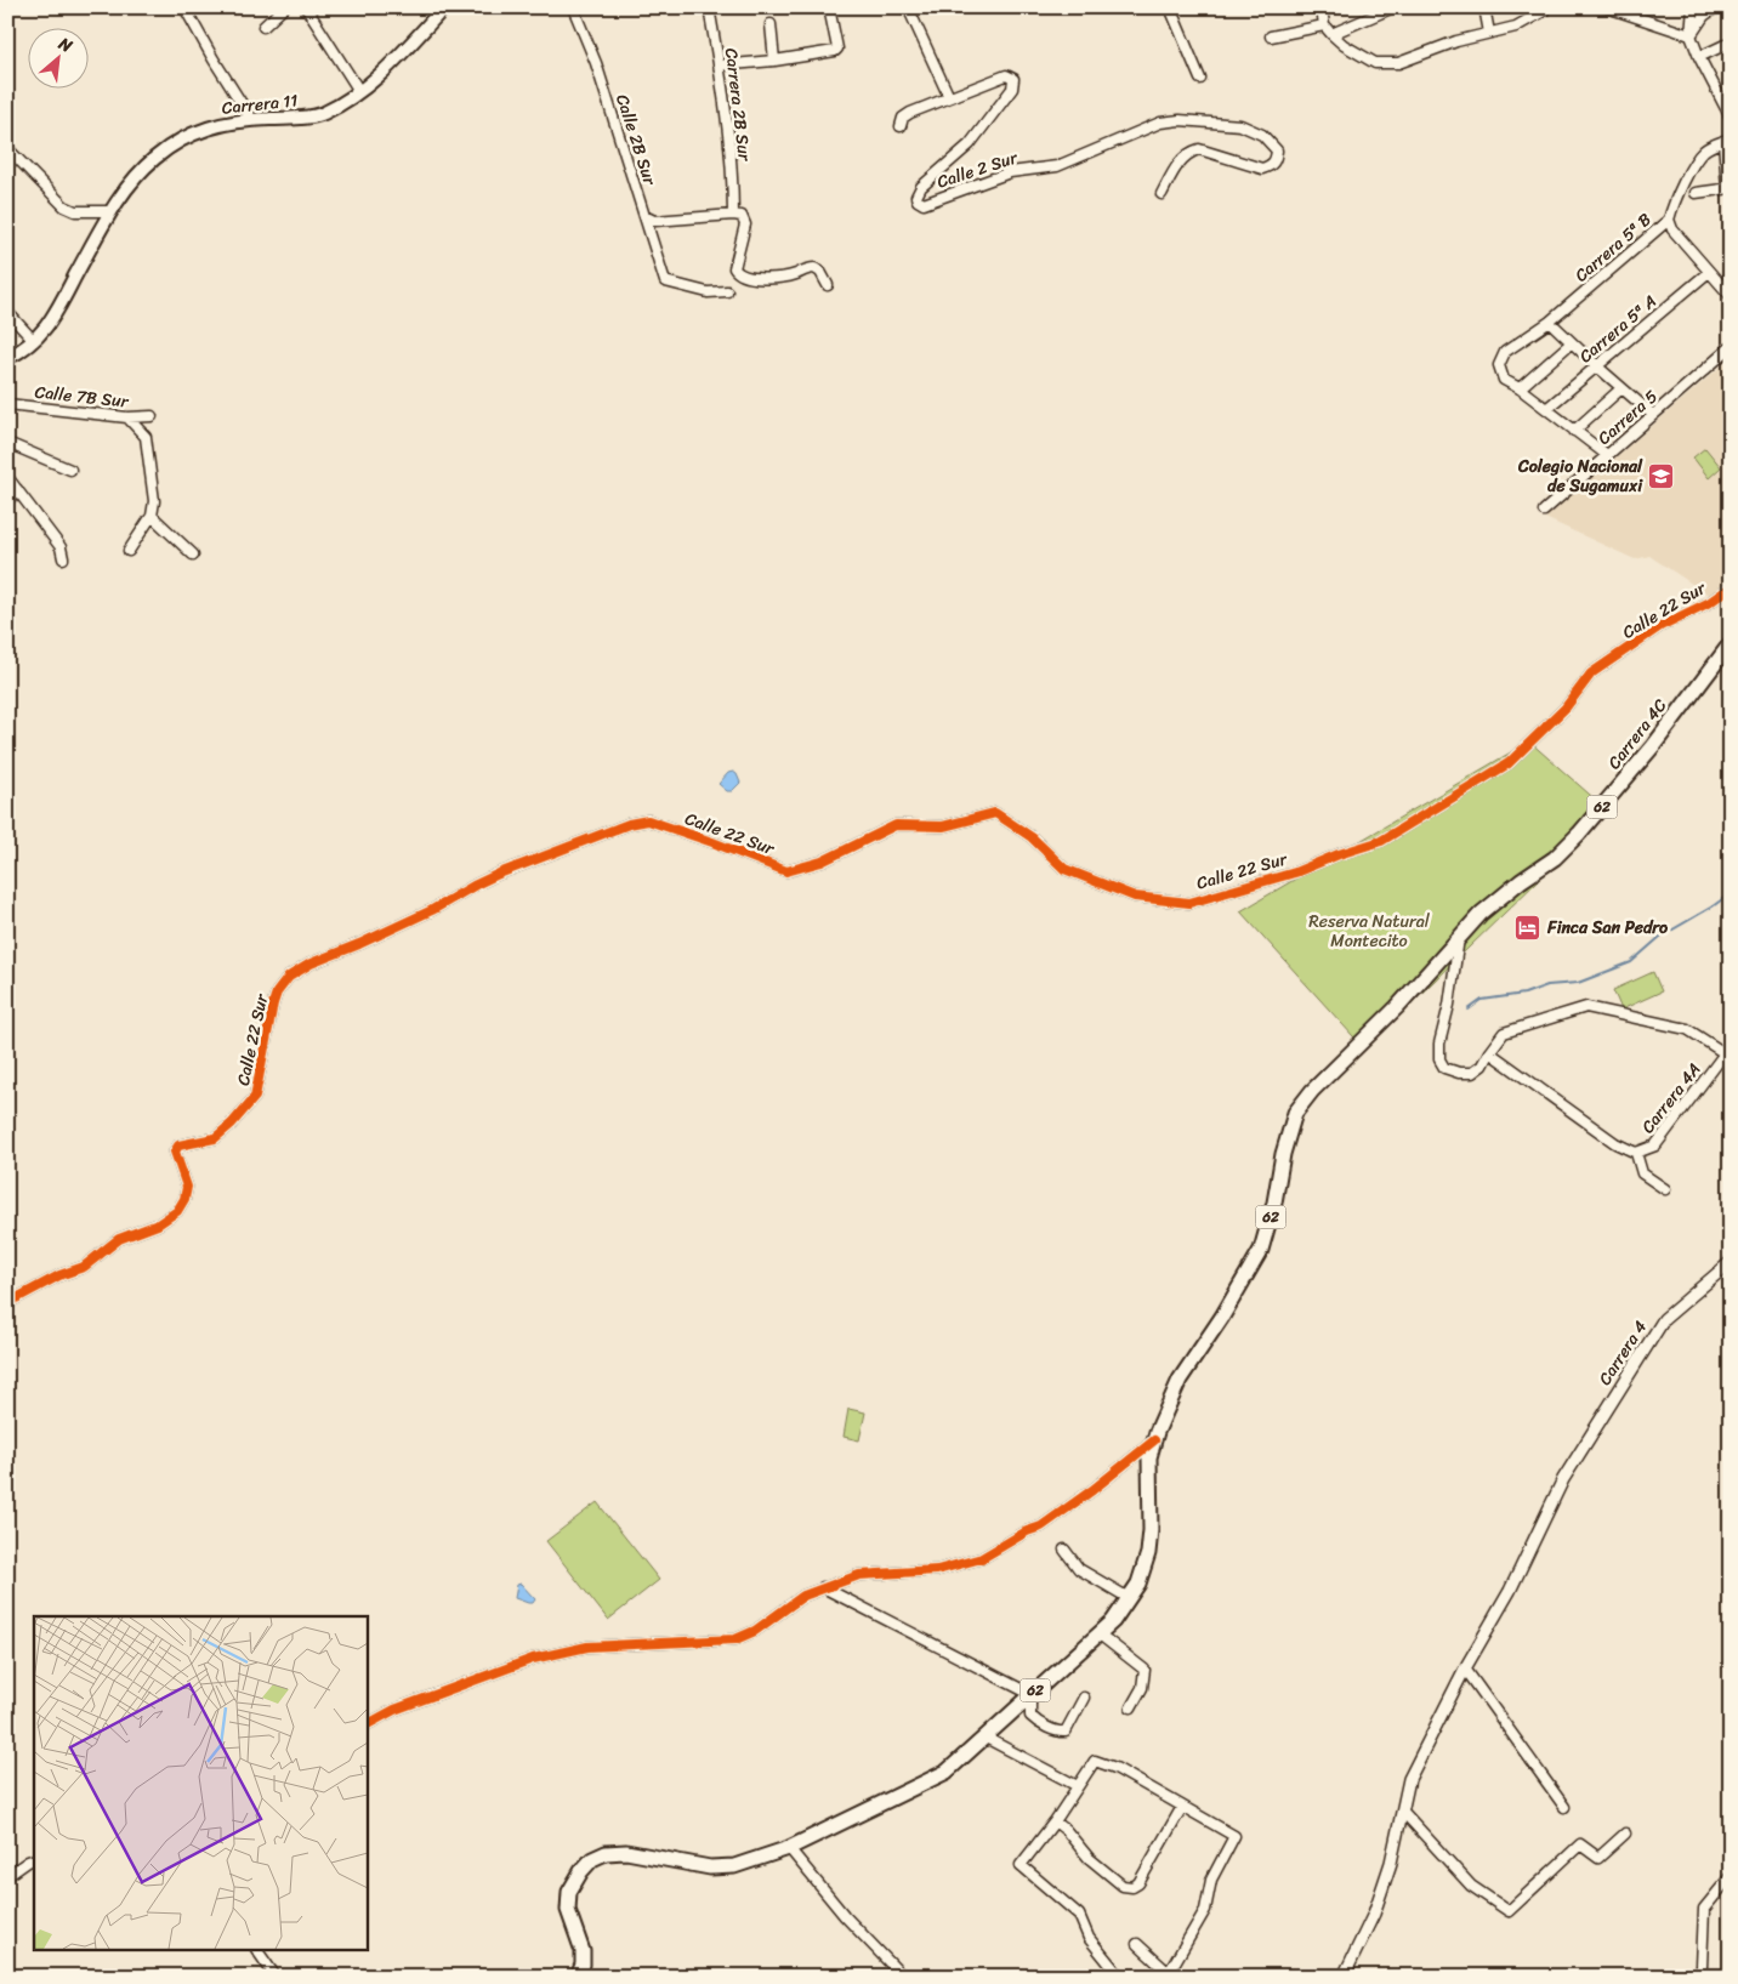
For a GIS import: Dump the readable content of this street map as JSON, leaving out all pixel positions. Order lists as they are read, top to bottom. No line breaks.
{"streets":{"main road":["Carrera 11","Carrera 4C","62"],"street":["Carrera 2B Sur","Calle 2B Sur","Calle 2 Sur","Carrera 5ª B","Carrera 5ª A","Calle 7B Sur","Carrera 5","Calle 22 Sur","Carrera 4A","Carrera 4"]},"crossings":[["Carrera 4C","62"]],"parks":["Reserva Natural Montecito"],"places":{"school or university":["Colegio Nacional de Sugamuxi"],"hotel":["Finca San Pedro"]},"north":"top right"}
